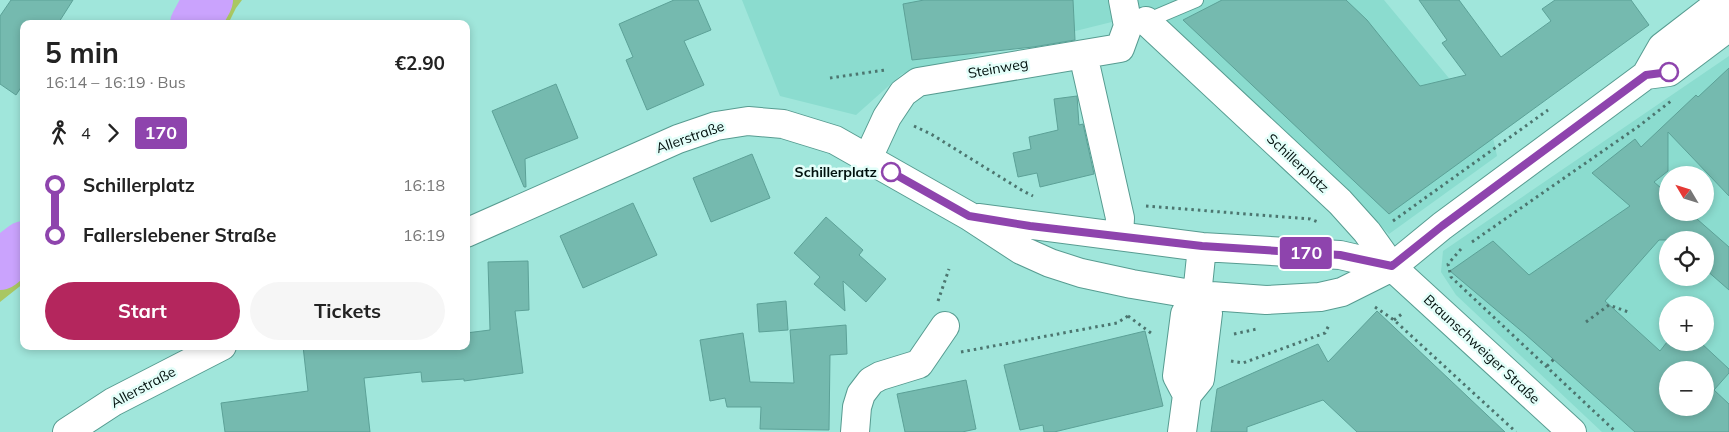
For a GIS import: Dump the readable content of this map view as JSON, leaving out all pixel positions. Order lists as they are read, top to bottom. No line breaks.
{"streets":{"street":["Steinweg","Allerstraße","Schillerplatz","Braunschweiger Straße"]},"crossings":[["Steinweg","Allerstraße"],["Steinweg","Schillerplatz"],["Schillerplatz","Braunschweiger Straße"]],"places":["Schillerplatz"],"lines":["bus line 170"],"north":"top left","page":{"on_map":"170","heading":["5 min","16:14 – 16:19 · Bus","€2.90"],"legs":["4","170"],"list":[{"name":"Schillerplatz","value":"16:18"},{"name":"Fallerslebener Straße","value":"16:19"}],"map_buttons":["+","−"],"buttons":["Start","Tickets"]}}
